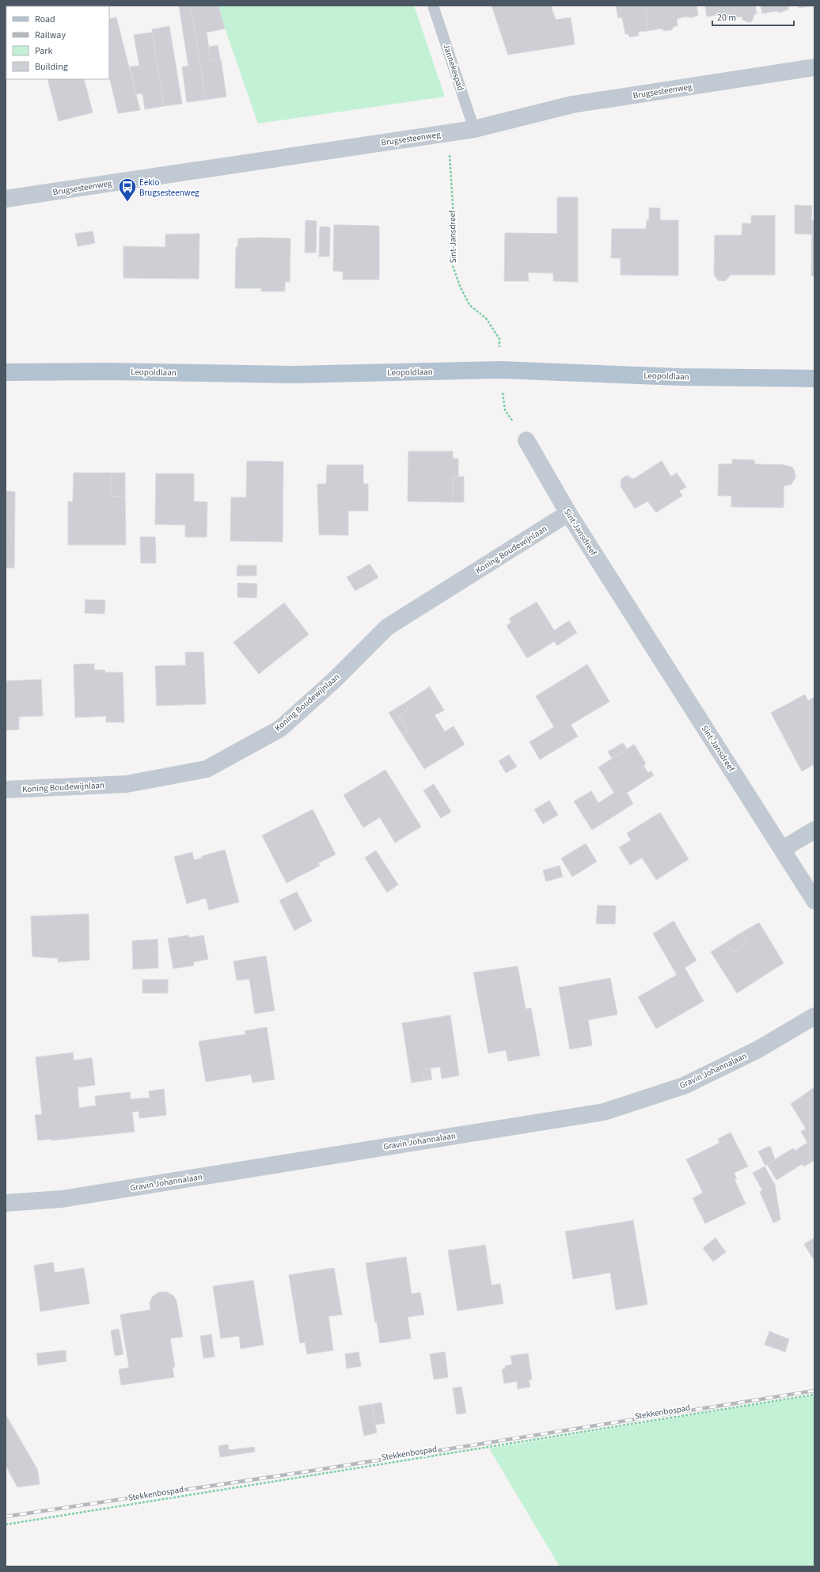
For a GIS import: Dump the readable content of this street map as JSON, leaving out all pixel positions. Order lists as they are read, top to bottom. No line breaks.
{"streets":{"main road":["Leopoldlaan"],"street":["Brugsesteenweg","Sint-Jansdreef","Koning Boudewijnlaan","Gravin Johannalaan"],"lane":["Jannekespad"],"path":["Stekkenbospad"]},"crossings":[["Jannekespad","Brugsesteenweg"],["Brugsesteenweg","Sint-Jansdreef"],["Sint-Jansdreef","Leopoldlaan"],["Sint-Jansdreef","Koning Boudewijnlaan"]],"places":{"bus stop":["Eeklo Brugsesteenweg"]},"legend":["Road","Railway","Park","Building"],"scale_bar":"20 m"}
